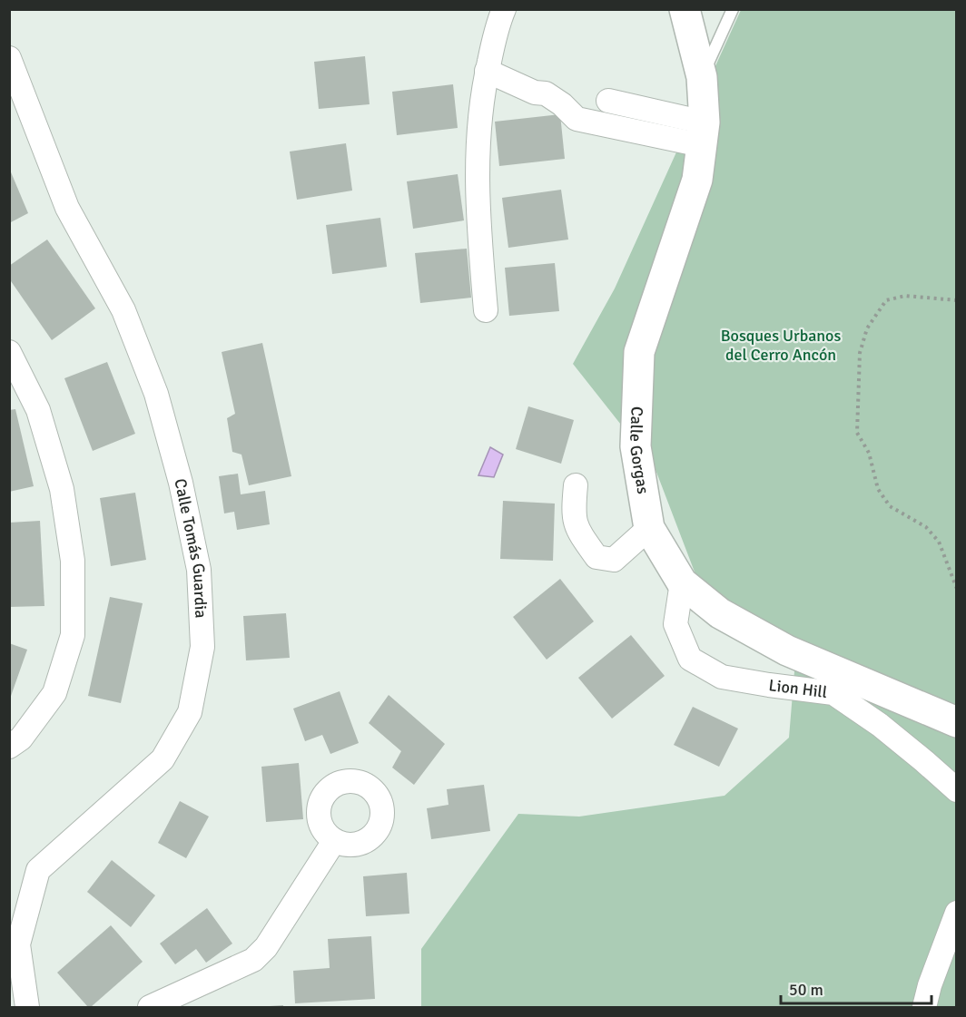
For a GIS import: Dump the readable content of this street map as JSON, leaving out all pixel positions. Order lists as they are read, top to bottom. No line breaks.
{"streets":{"street":["Calle Gorgas","Calle Tomás Guardia","Lion Hill"]},"crossings":[["Calle Gorgas","Lion Hill"]],"parks":["Bosques Urbanos del Cerro Ancón"],"scale_bar":"50 m"}
